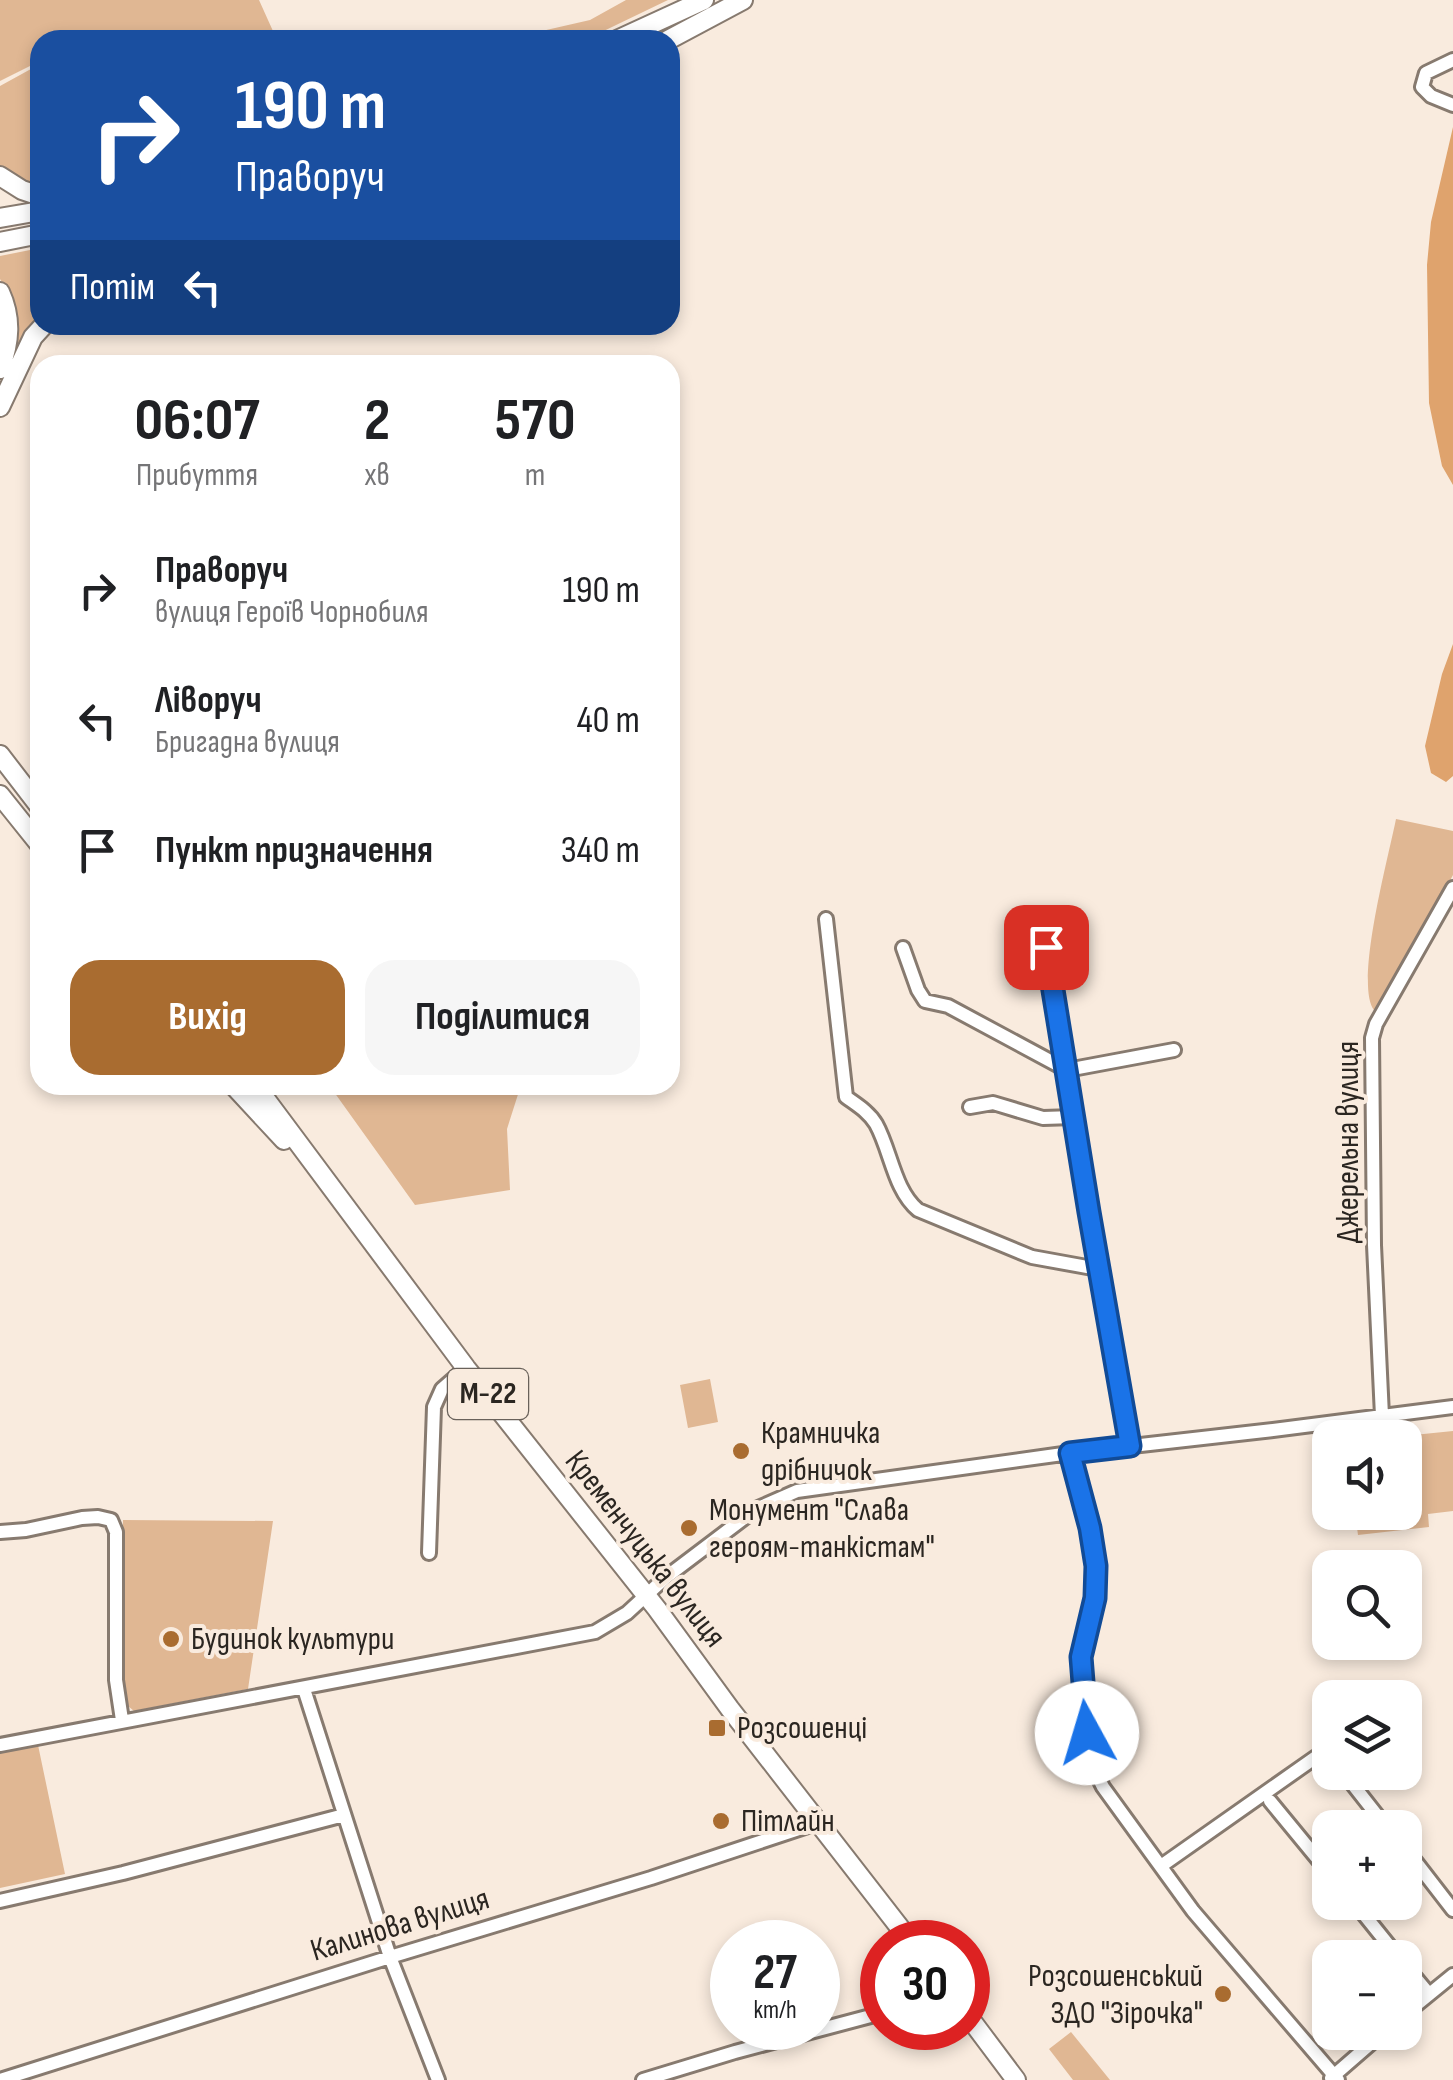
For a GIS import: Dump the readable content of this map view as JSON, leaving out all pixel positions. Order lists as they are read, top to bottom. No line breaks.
{"streets":{"highway":["М-22","Кременчуцька вулиця"],"street":["Джерельна вулиця","Калинова вулиця"]},"crossings":[["М-22","Кременчуцька вулиця"],["Кременчуцька вулиця","Калинова вулиця"]],"places":{"other":["Крамничка дрібничок","Монумент \"Слава героям-танкістам\"","Будинок культури","Пітлайн","Розсошенський ЗДО \"Зірочка\""],"transit":["Розсошенці"]},"page":{"turn":["190 m","Праворуч"],"then":"Потім","eta":["06:07","Прибуття","2","хв","570","m"],"list":[{"name":"Праворуч","note":"вулиця Героїв Чорнобиля","value":"190 m"},{"name":"Ліворуч","note":"Бригадна вулиця","value":"40 m"},{"name":"Пункт призначення","value":"340 m"}],"buttons":["Вихід","Поділитися"],"map_buttons":["+","−"],"speed":"27 km/h","limit":"30"}}
